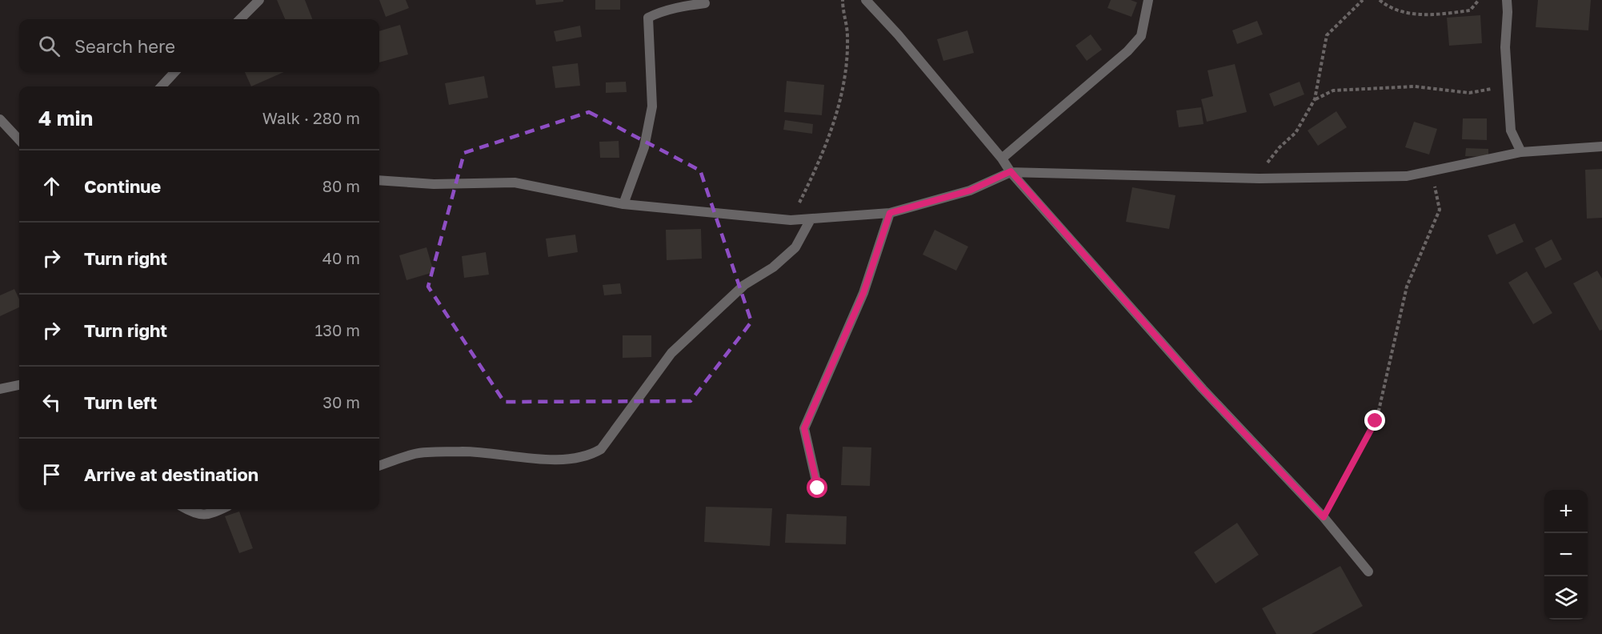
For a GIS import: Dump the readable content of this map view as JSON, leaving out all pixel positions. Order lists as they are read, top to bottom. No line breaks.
{"page":{"search":"Search here","heading":["4 min","Walk · 280 m"],"list":[["Continue","80 m"],["Turn right","40 m"],["Turn right","130 m"],["Turn left","30 m"],"Arrive at destination"],"map_buttons":["+","−"]}}
